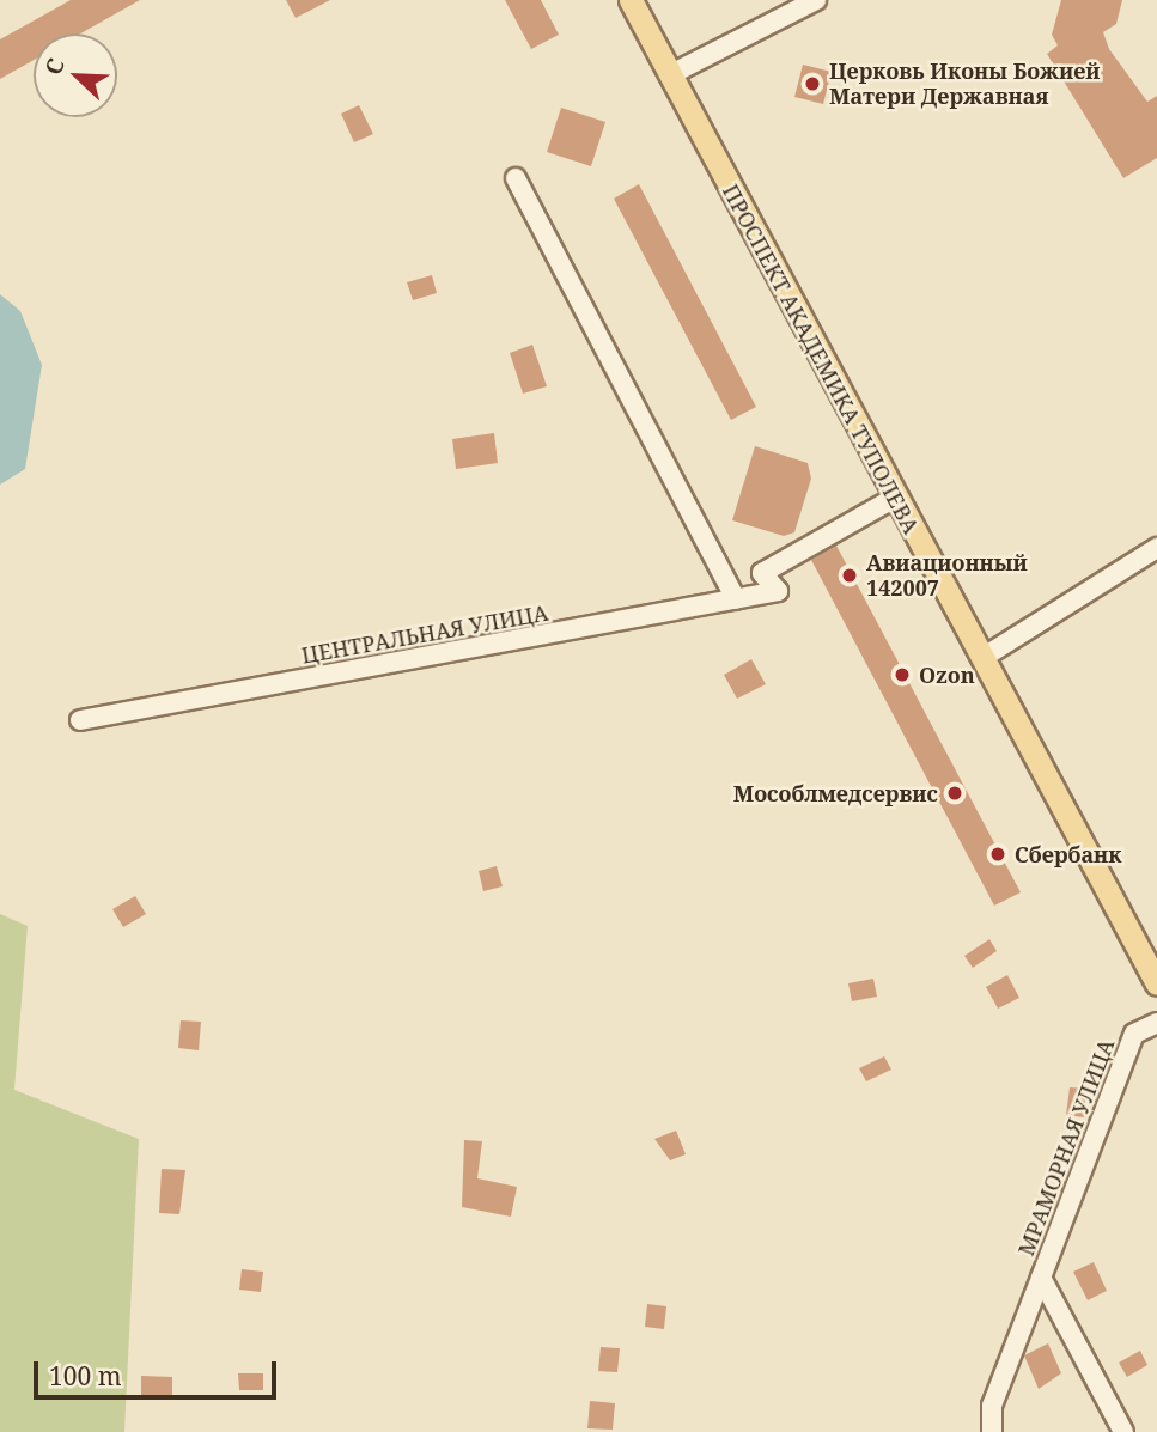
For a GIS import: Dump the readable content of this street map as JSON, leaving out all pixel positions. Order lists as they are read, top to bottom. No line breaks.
{"streets":{"main road":["ПРОСПЕКТ АКАДЕМИКА ТУПОЛЕВА"],"street":["ЦЕНТРАЛЬНАЯ УЛИЦА","МРАМОРНАЯ УЛИЦА"]},"crossings":[["ПРОСПЕКТ АКАДЕМИКА ТУПОЛЕВА","ЦЕНТРАЛЬНАЯ УЛИЦА"]],"places":["Церковь Иконы Божией Матери Державная","Авиационный 142007","Ozon","Мособлмедсервис","Сбербанк"],"scale_bar":"100 m","north":"top left"}
